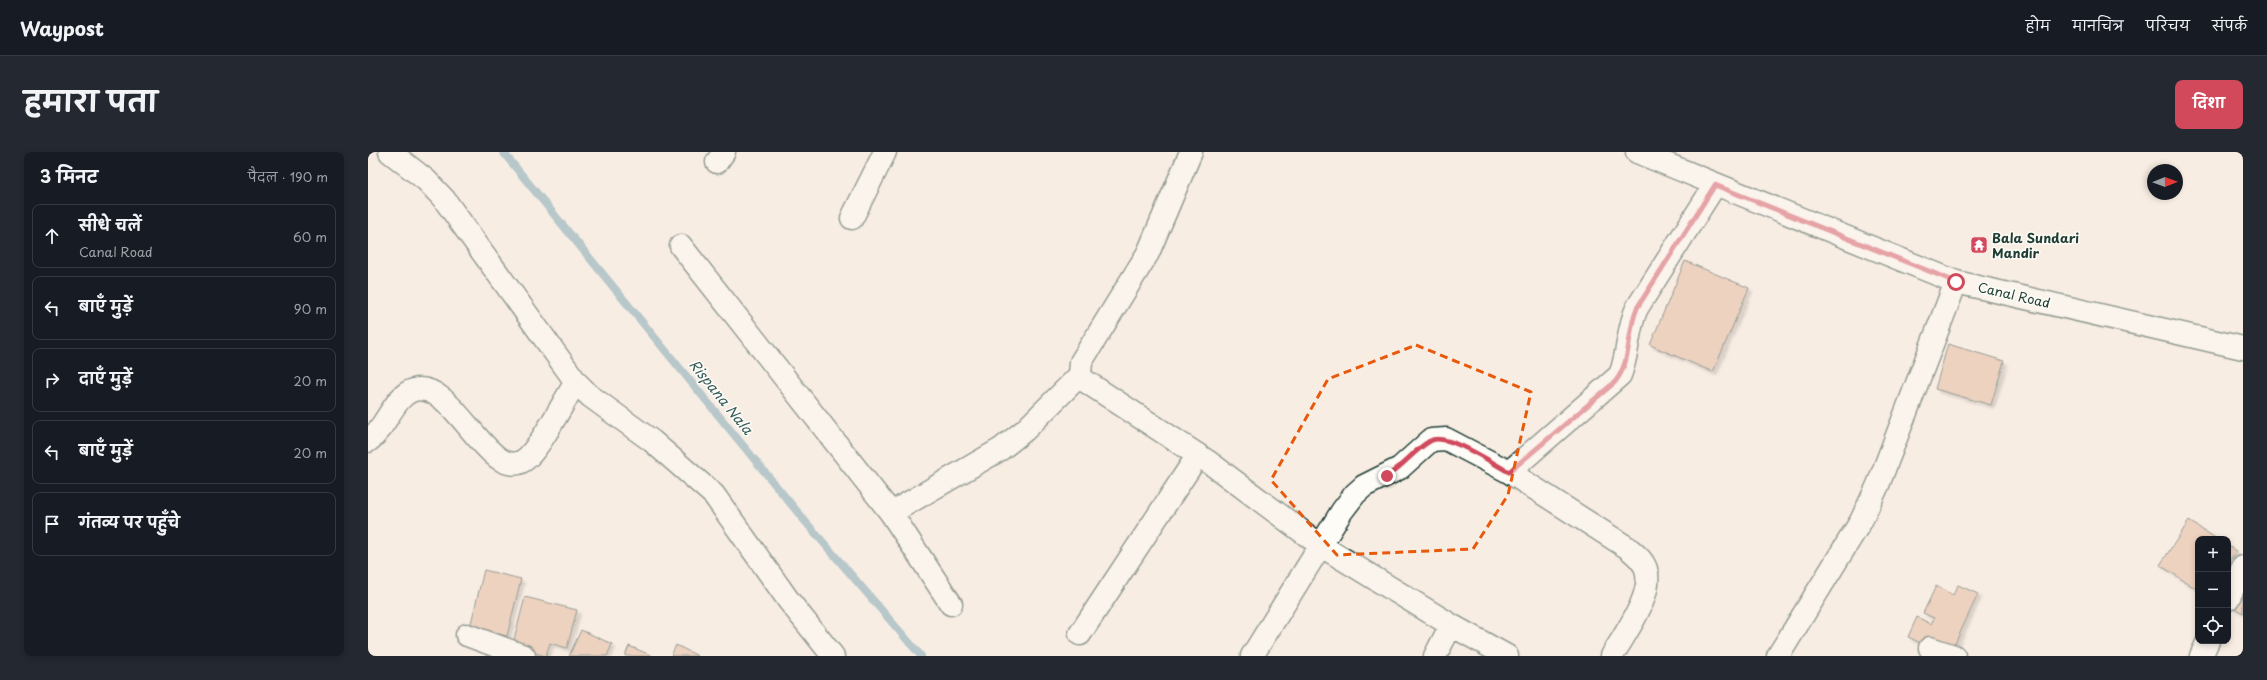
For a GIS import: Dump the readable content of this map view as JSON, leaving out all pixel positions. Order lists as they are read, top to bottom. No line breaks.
{"streets":{"street":["Canal Road"]},"water":["Rispana Nala"],"places":{"temple":["Bala Sundari Mandir"]},"north":"right","page":{"header":"Waypost","nav":["होम","मानचित्र","परिचय","संपर्क"],"title":"हमारा पता","buttons":"दिशा","heading":["3 मिनट","पैदल · 190 m"],"list":[["सीधे चलें","Canal Road","60 m"],["बाएँ मुड़ें","90 m"],["दाएँ मुड़ें","20 m"],["बाएँ मुड़ें","20 m"],"गंतव्य पर पहुँचे"],"map_buttons":["+","−"]}}
